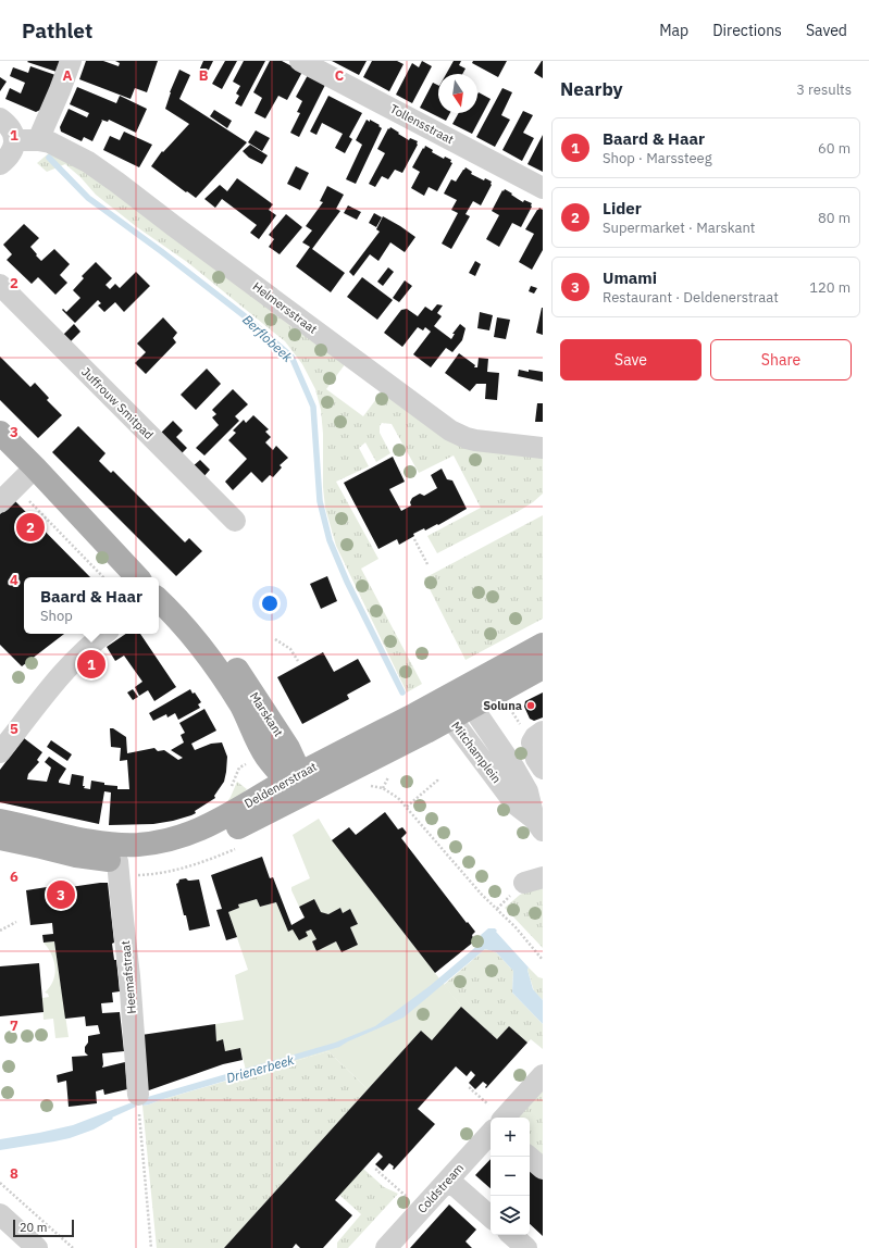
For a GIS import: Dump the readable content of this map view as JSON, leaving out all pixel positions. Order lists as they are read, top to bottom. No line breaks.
{"streets":{"main road":["Marskant","Deldenerstraat"],"street":["Tollensstraat","Helmersstraat","Juffrouw Smitpad","Mitchamplein","Heemafstraat","Coldstream"]},"crossings":[["Marskant","Deldenerstraat"],["Mitchamplein","Deldenerstraat"],["Deldenerstraat","Heemafstraat"]],"water":["Berflobeek","Drienerbeek"],"places":["Soluna"],"scale_bar":"20 m","north":"bottom","page":{"header":"Pathlet","nav":["Map","Directions","Saved"],"heading":["Nearby","3 results"],"list":[{"mark":"1","name":"Baard & Haar","note":"Shop · Marssteeg","value":"60 m"},{"mark":"2","name":"Lider","note":"Supermarket · Marskant","value":"80 m"},{"mark":"3","name":"Umami","note":"Restaurant · Deldenerstraat","value":"120 m"}],"buttons":["Save","Share"],"pins":["2","1","3"],"popup":["Baard & Haar","Shop"],"map_buttons":["+","−"],"scale":"20 m"},"grid":{"columns":["A","B","C"],"rows":["1","2","3","4","5","6","7","8"]}}
